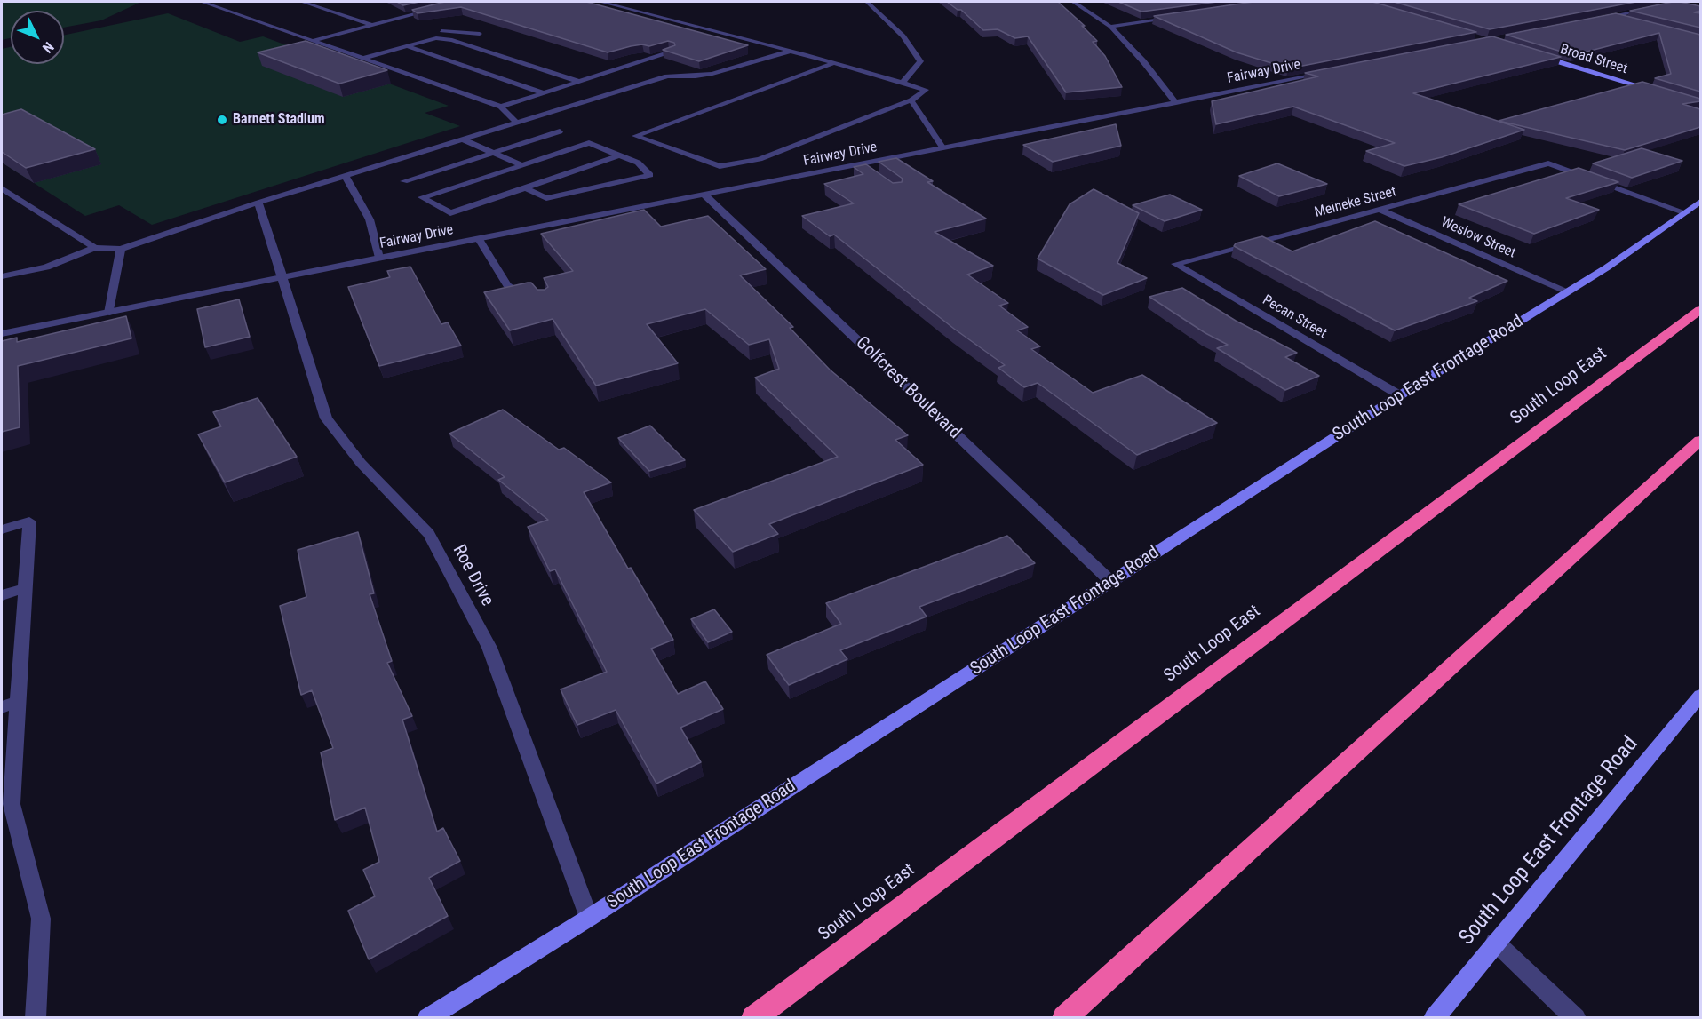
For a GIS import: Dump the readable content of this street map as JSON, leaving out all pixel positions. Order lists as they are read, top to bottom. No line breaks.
{"streets":{"highway":["South Loop East"],"main road":["Broad Street","South Loop East Frontage Road"],"street":["Fairway Drive","Meineke Street","Weslow Street","Pecan Street","Golfcrest Boulevard","Roe Drive"]},"crossings":[["Fairway Drive","Golfcrest Boulevard"],["Fairway Drive","Roe Drive"],["Meineke Street","Weslow Street"],["Meineke Street","Pecan Street"],["Meineke Street","South Loop East Frontage Road"],["Weslow Street","South Loop East Frontage Road"],["Pecan Street","South Loop East Frontage Road"],["South Loop East Frontage Road","Golfcrest Boulevard"],["South Loop East Frontage Road","Roe Drive"]],"places":["Barnett Stadium"],"north":"bottom right"}
